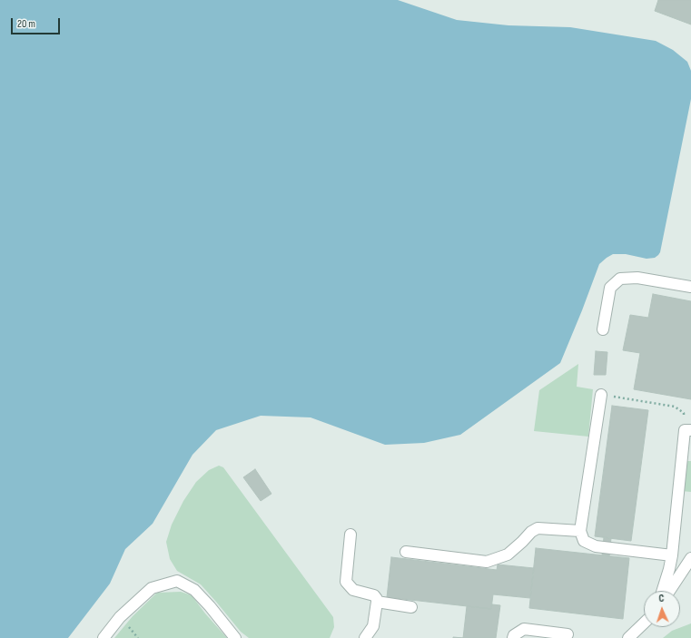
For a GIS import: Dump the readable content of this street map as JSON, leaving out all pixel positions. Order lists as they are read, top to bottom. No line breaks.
{"scale_bar":"20 m","north":"top"}
